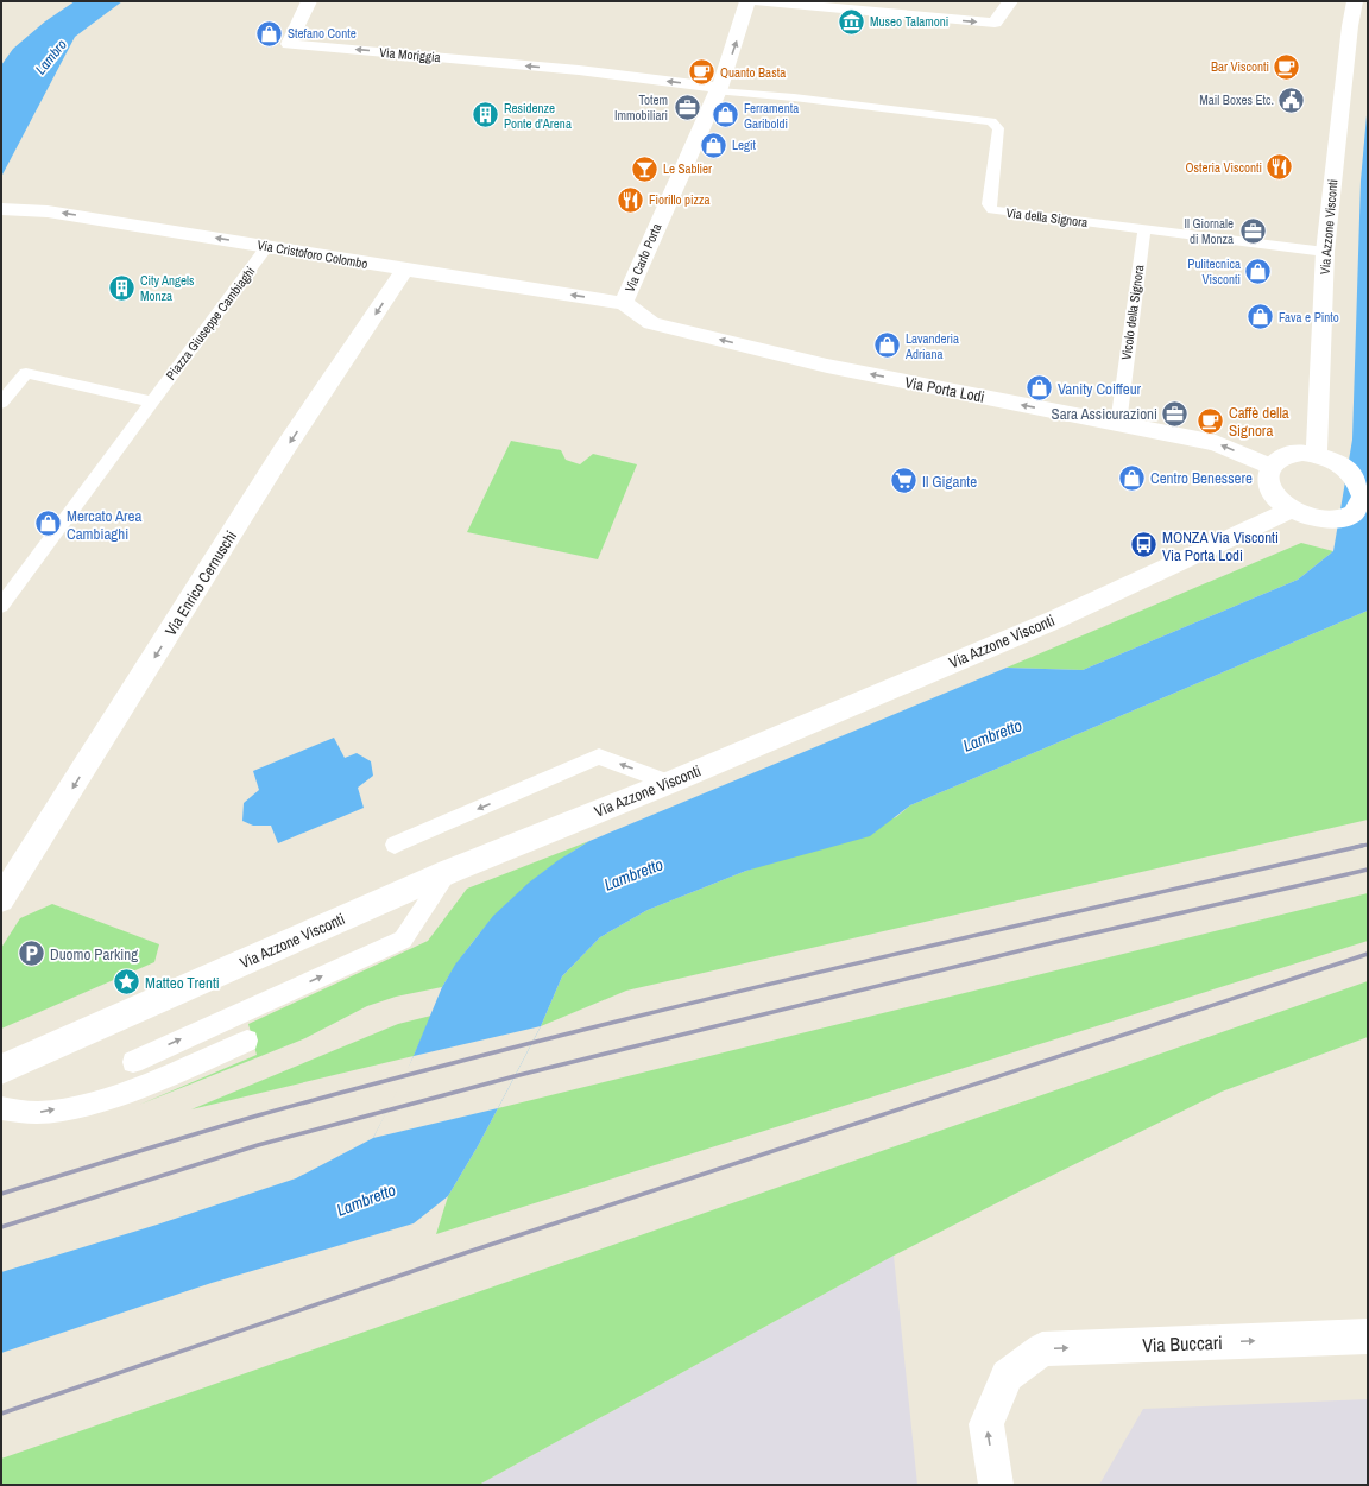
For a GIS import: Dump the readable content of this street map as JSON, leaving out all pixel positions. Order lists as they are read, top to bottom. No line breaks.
{"streets":{"street":["Via Moriggia","Via Azzone Visconti","Via Cristoforo Colombo","Via Carlo Porta","Via Porta Lodi","Via Enrico Cernuschi","Via Buccari"],"lane":["Via della Signora","Vicolo della Signora","Piazza Giuseppe Cambiaghi"]},"crossings":[["Via Moriggia","Via della Signora"],["Via Moriggia","Via Carlo Porta"],["Via della Signora","Via Azzone Visconti"],["Via della Signora","Via Carlo Porta"],["Via della Signora","Vicolo della Signora"],["Via Azzone Visconti","Via Porta Lodi"],["Via Cristoforo Colombo","Via Carlo Porta"],["Via Cristoforo Colombo","Piazza Giuseppe Cambiaghi"],["Via Cristoforo Colombo","Via Porta Lodi"],["Via Cristoforo Colombo","Via Enrico Cernuschi"],["Via Carlo Porta","Via Porta Lodi"],["Vicolo della Signora","Via Porta Lodi"]],"one_way":["Via Moriggia","Via Cristoforo Colombo","Via Porta Lodi","Via Enrico Cernuschi","Via Buccari"],"water":["Lambro","Lambretto"],"places":{"museum":["Museo Talamoni"],"shop":["Stefano Conte","Ferramenta Gariboldi","Legit","Pulitecnica Visconti","Fava e Pinto","Lavanderia Adriana","Vanity Coiffeur","Centro Benessere","Mercato Area Cambiaghi"],"cafe":["Bar Visconti","Quanto Basta","Caffè della Signora"],"public building":["Mail Boxes Etc."],"office":["Totem Immobiliari","Il Giornale di Monza","Sara Assicurazioni"],"building":["Residenze Ponte d'Arena","City Angels Monza"],"restaurant":["Osteria Visconti","Fiorillo pizza"],"bar":["Le Sablier"],"supermarket":["Il Gigante"],"bus stop":["MONZA Via Visconti Via Porta Lodi"],"parking":["Duomo Parking"],"place":["Matteo Trenti"]}}
